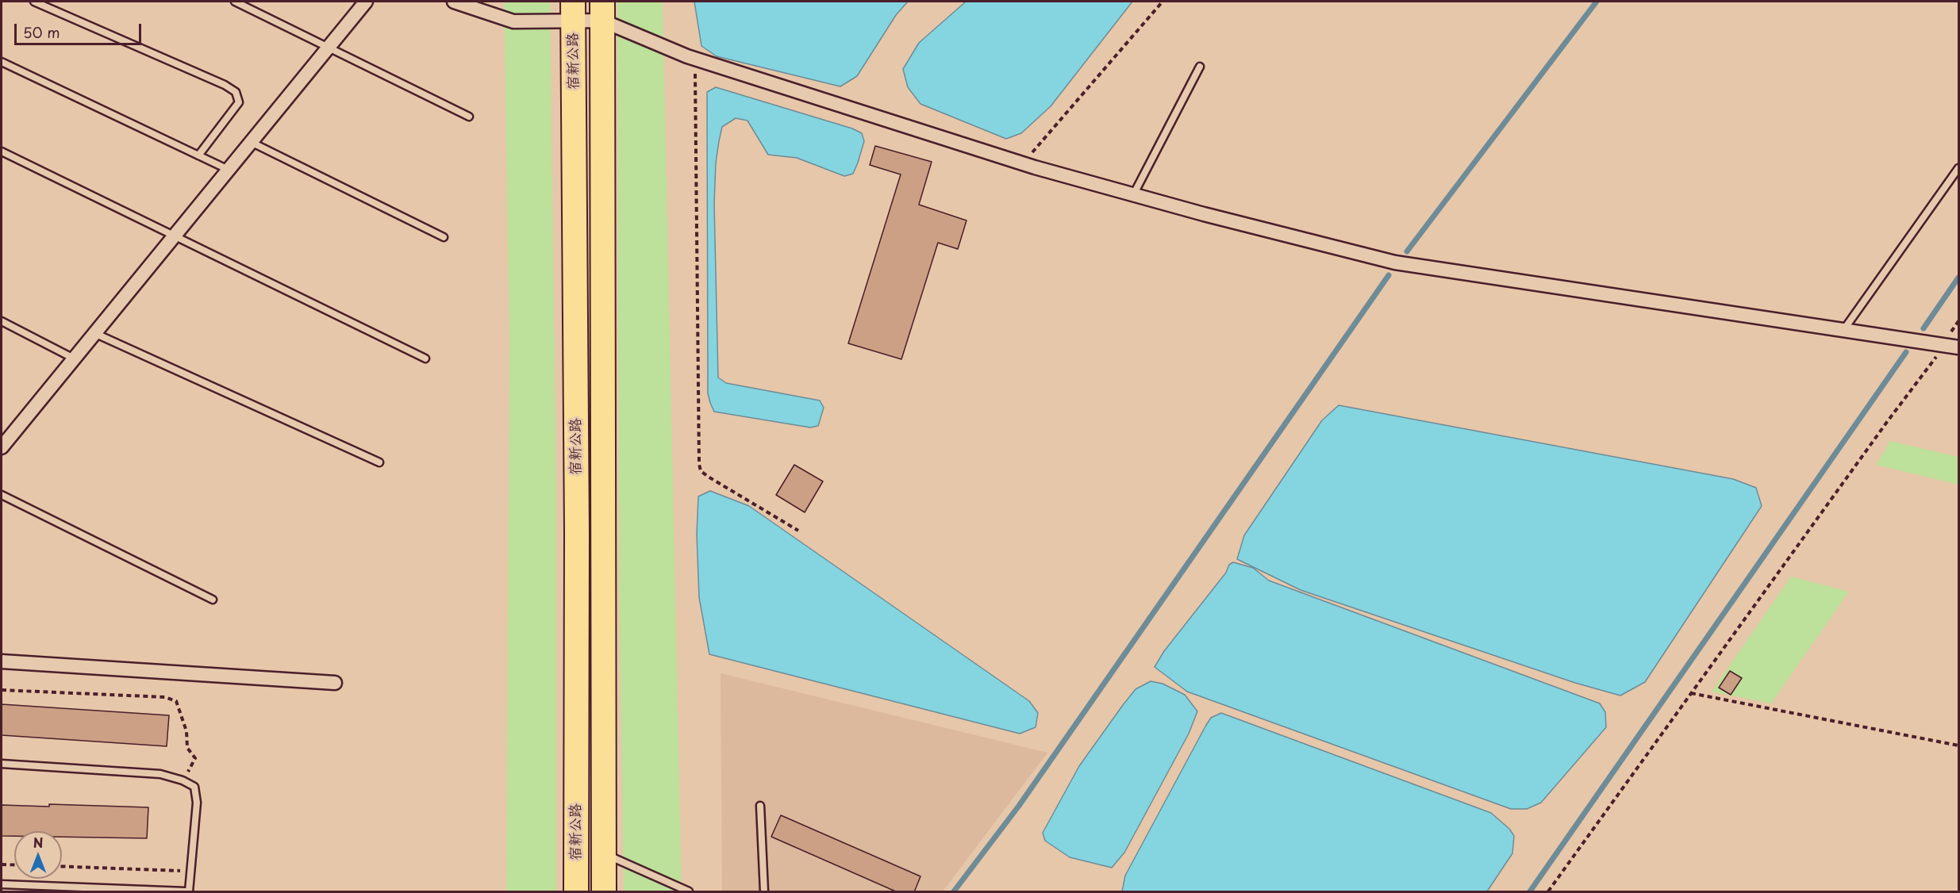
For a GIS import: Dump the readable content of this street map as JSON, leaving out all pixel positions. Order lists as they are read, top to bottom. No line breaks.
{"streets":{"highway":["宿新公路"]},"scale_bar":"50 m","north":"top"}
